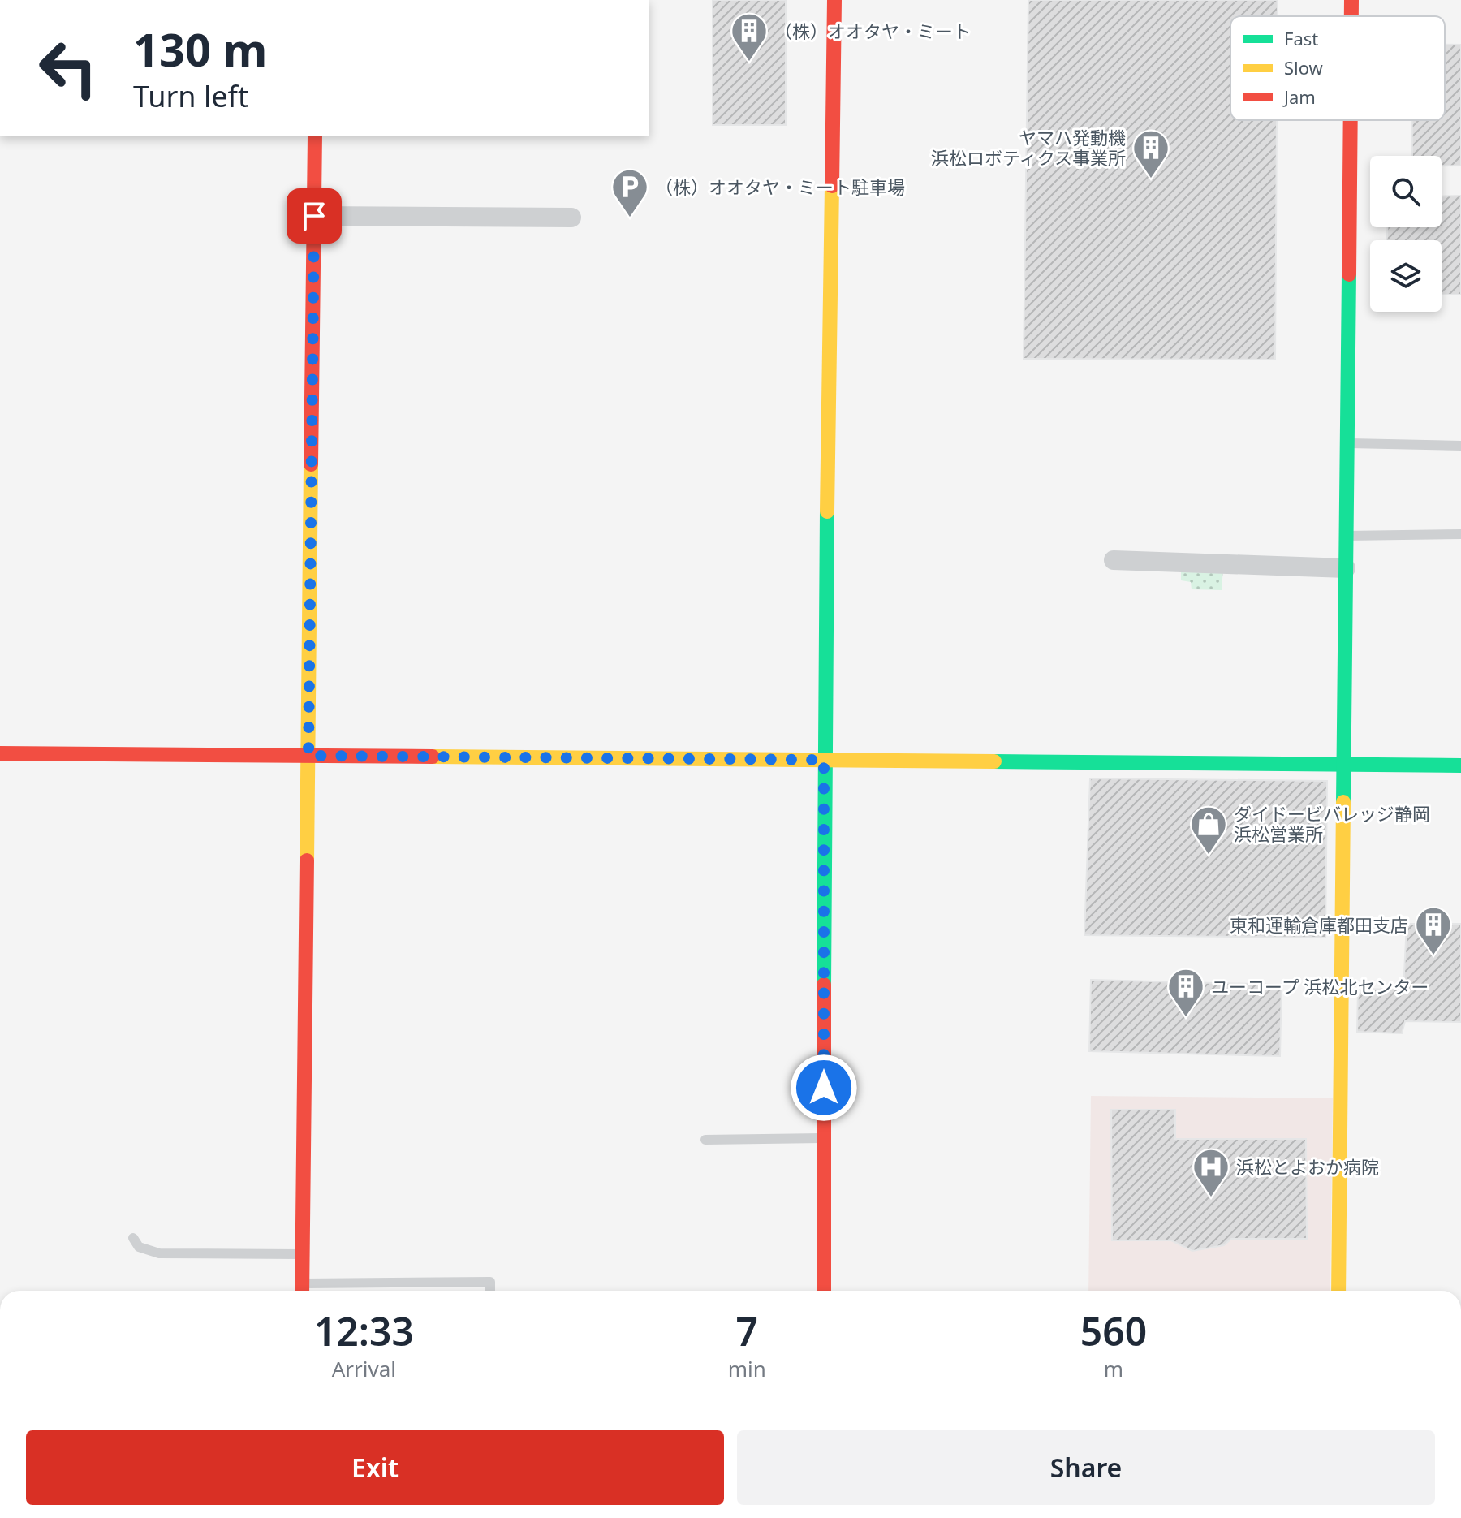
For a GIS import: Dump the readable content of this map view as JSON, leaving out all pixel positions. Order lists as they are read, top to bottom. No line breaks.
{"places":{"building":["（株）オオタヤ・ミート","ヤマハ発動機 浜松ロボティクス事業所","東和運輸倉庫都田支店","ユーコープ 浜松北センター"],"parking":["（株）オオタヤ・ミート駐車場"],"shop":["ダイドービバレッジ静岡 浜松営業所"],"hospital":["浜松とよおか病院"]},"legend":["Fast","Slow","Jam"],"page":{"turn":["130 m","Turn left"],"eta":["12:33","Arrival","7","min","560","m"],"buttons":["Exit","Share"]}}
